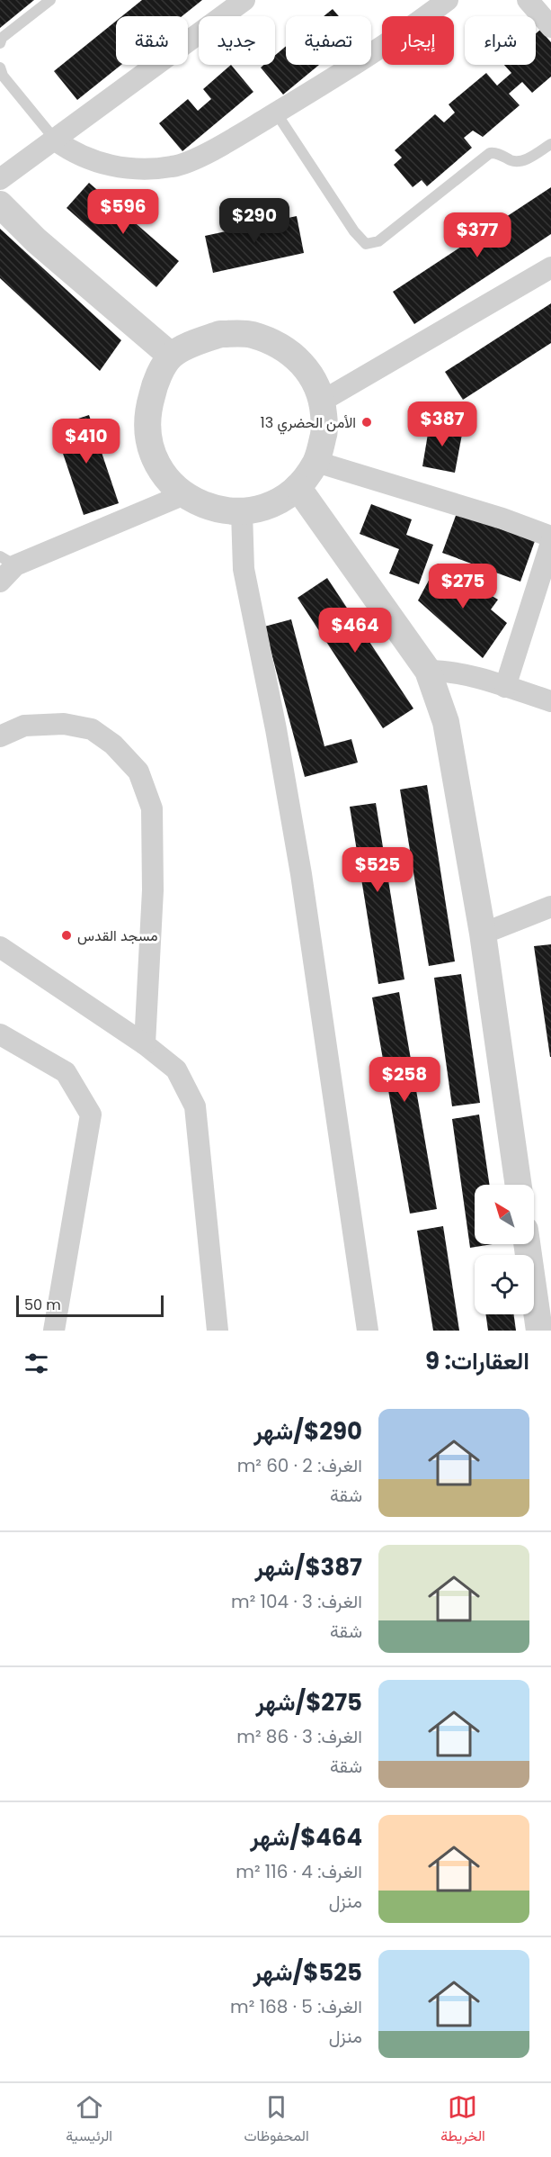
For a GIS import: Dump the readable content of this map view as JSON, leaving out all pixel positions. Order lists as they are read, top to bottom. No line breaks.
{"places":["الأمن الحضري 13","مسجد القدس"],"scale_bar":"50 m","north":"top left","page":{"chip":["شراء","إيجار","تصفية","جديد","شقة"],"price":["$596","$290","$377","$387","$410","$275","$464","$525","$258"],"scale":"50 m","heading":"العقارات: 9","list":[{"name":"$290/شهر","note":"الغرف: 2 · 60 m² · شقة"},{"name":"$387/شهر","note":"الغرف: 3 · 104 m² · شقة"},{"name":"$275/شهر","note":"الغرف: 3 · 86 m² · شقة"},{"name":"$464/شهر","note":"الغرف: 4 · 116 m² · منزل"},{"name":"$525/شهر","note":"الغرف: 5 · 168 m² · منزل"}],"tabs":["الخريطة","المحفوظات","الرئيسية"]}}
